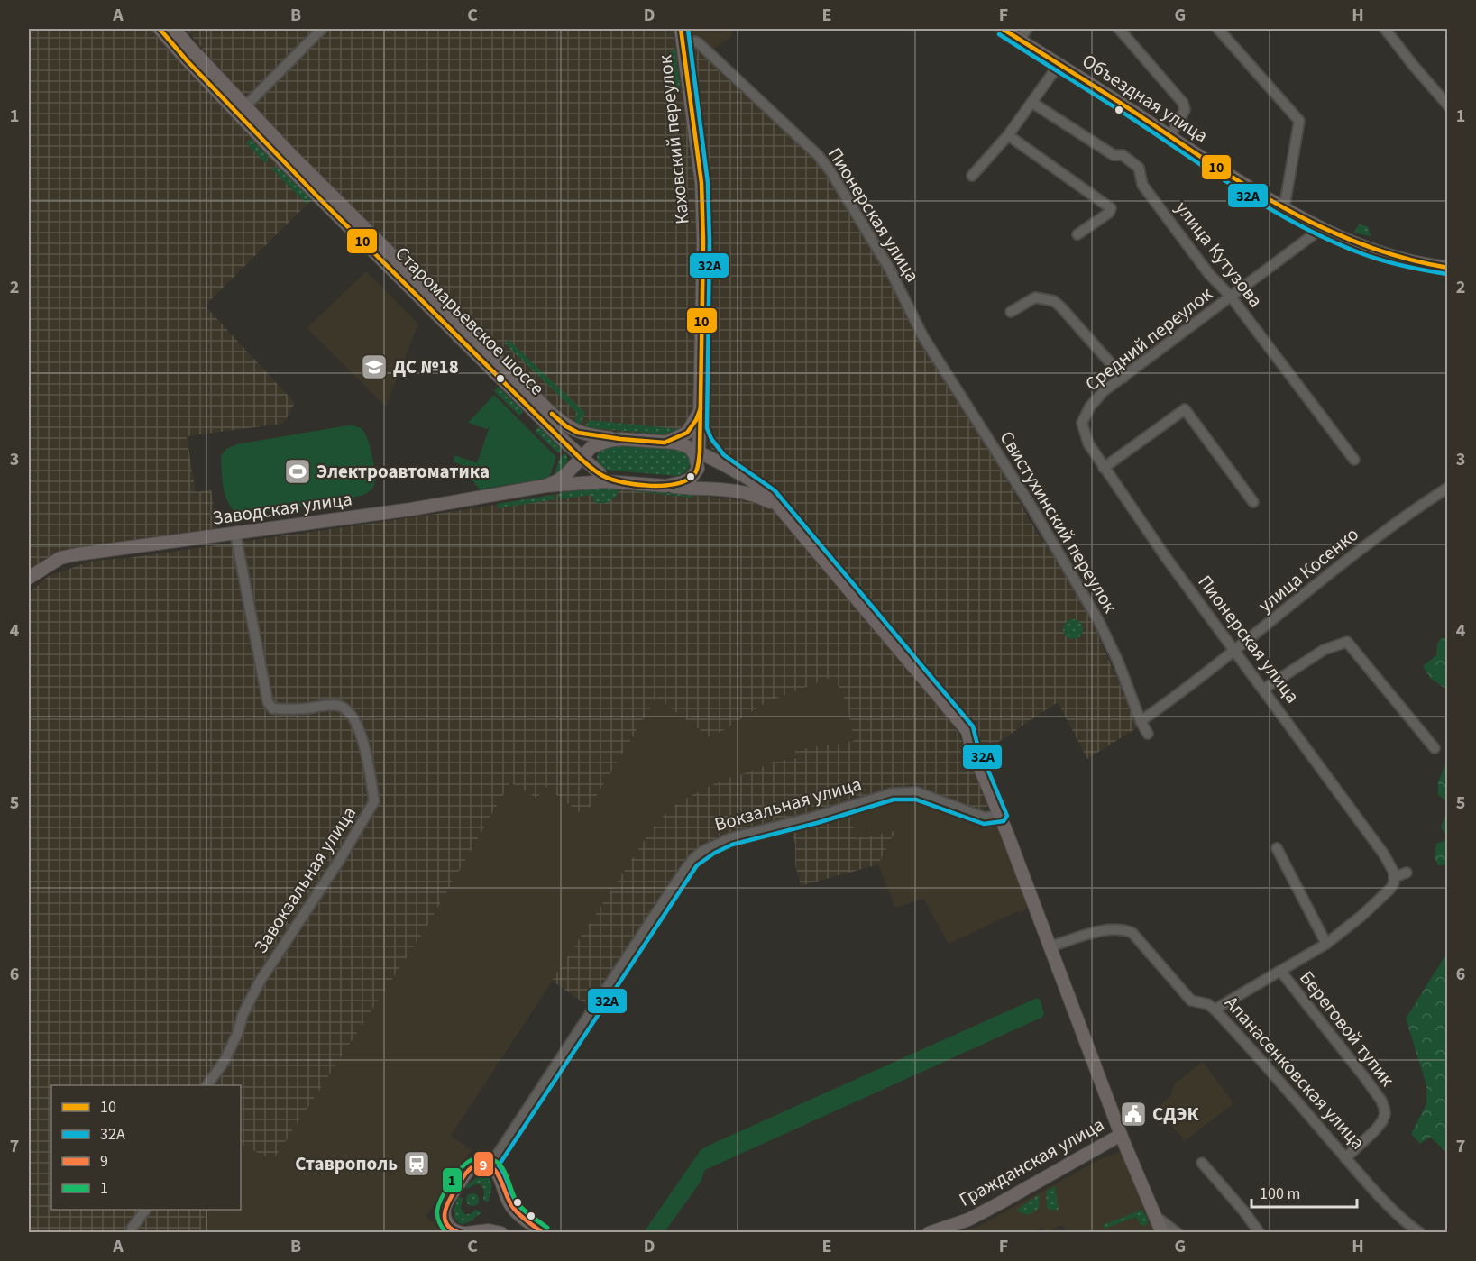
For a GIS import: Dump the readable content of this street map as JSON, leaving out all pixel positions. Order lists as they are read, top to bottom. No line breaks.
{"streets":{"main road":["Объездная улица","Каховский переулок","Старомарьевское шоссе","Заводская улица","Гражданская улица"],"street":["Пионерская улица","улица Кутузова","Средний переулок","Свистухинский переулок","улица Косенко","Вокзальная улица","Завокзальная улица","Береговой тупик","Апанасенковская улица"]},"crossings":[["Объездная улица","Средний переулок"],["Каховский переулок","Пионерская улица"],["Пионерская улица","Средний переулок"],["Пионерская улица","Свистухинский переулок"],["Пионерская улица","улица Косенко"],["улица Кутузова","Средний переулок"],["Заводская улица","Завокзальная улица"],["Свистухинский переулок","улица Косенко"],["Береговой тупик","Апанасенковская улица"]],"places":{"school or university":["ДС №18"],"sports":["Электроавтоматика"],"public building":["СДЭК"],"station":["Ставрополь"]},"lines":["transit line 10","transit line 32A","transit line 1","transit line 9"],"legend":["10","32A","9","1"],"scale_bar":"100 m","grid":{"columns":["A","B","C","D","E","F","G","H"],"rows":["1","2","3","4","5","6","7"]}}
